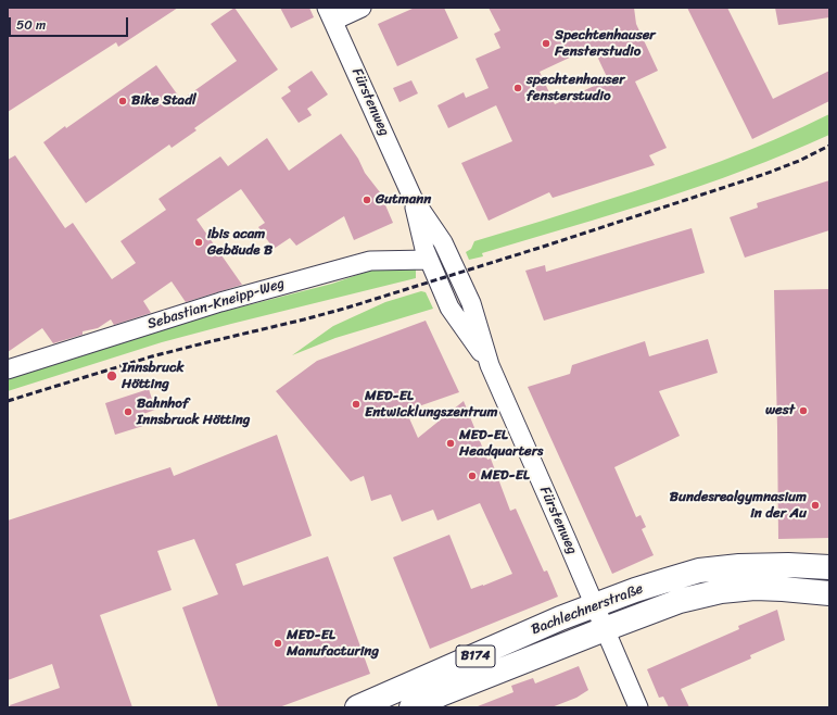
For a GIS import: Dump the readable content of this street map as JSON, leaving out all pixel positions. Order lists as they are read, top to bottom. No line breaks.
{"streets":{"main road":["Bachlechnerstraße","B174"],"street":["Fürstenweg","Sebastian-Kneipp-Weg"]},"crossings":[["Fürstenweg","Sebastian-Kneipp-Weg"],["Fürstenweg","Bachlechnerstraße"]],"places":["Spechtenhauser Fensterstudio","spechtenhauser fensterstudio","Bike Stadl","Gutmann","ibis acam Gebäude B","Innsbruck Hötting","MED-EL Entwicklungszentrum","west","Bahnhof Innsbruck Hötting","MED-EL Headquarters","MED-EL","Bundesrealgymnasium in der Au","MED-EL Manufacturing"],"scale_bar":"50 m"}
